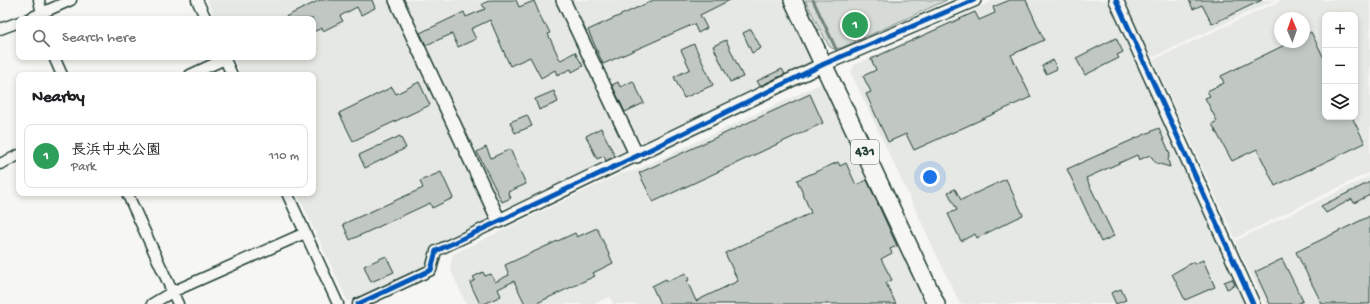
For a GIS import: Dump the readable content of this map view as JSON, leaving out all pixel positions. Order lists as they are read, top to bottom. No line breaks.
{"streets":{"highway":["431"]},"north":"top","page":{"pins":"1","map_buttons":["+","−"],"search":"Search here","heading":"Nearby","list":[{"mark":"1","name":"長浜中央公園","note":"Park","value":"110 m"}]}}
